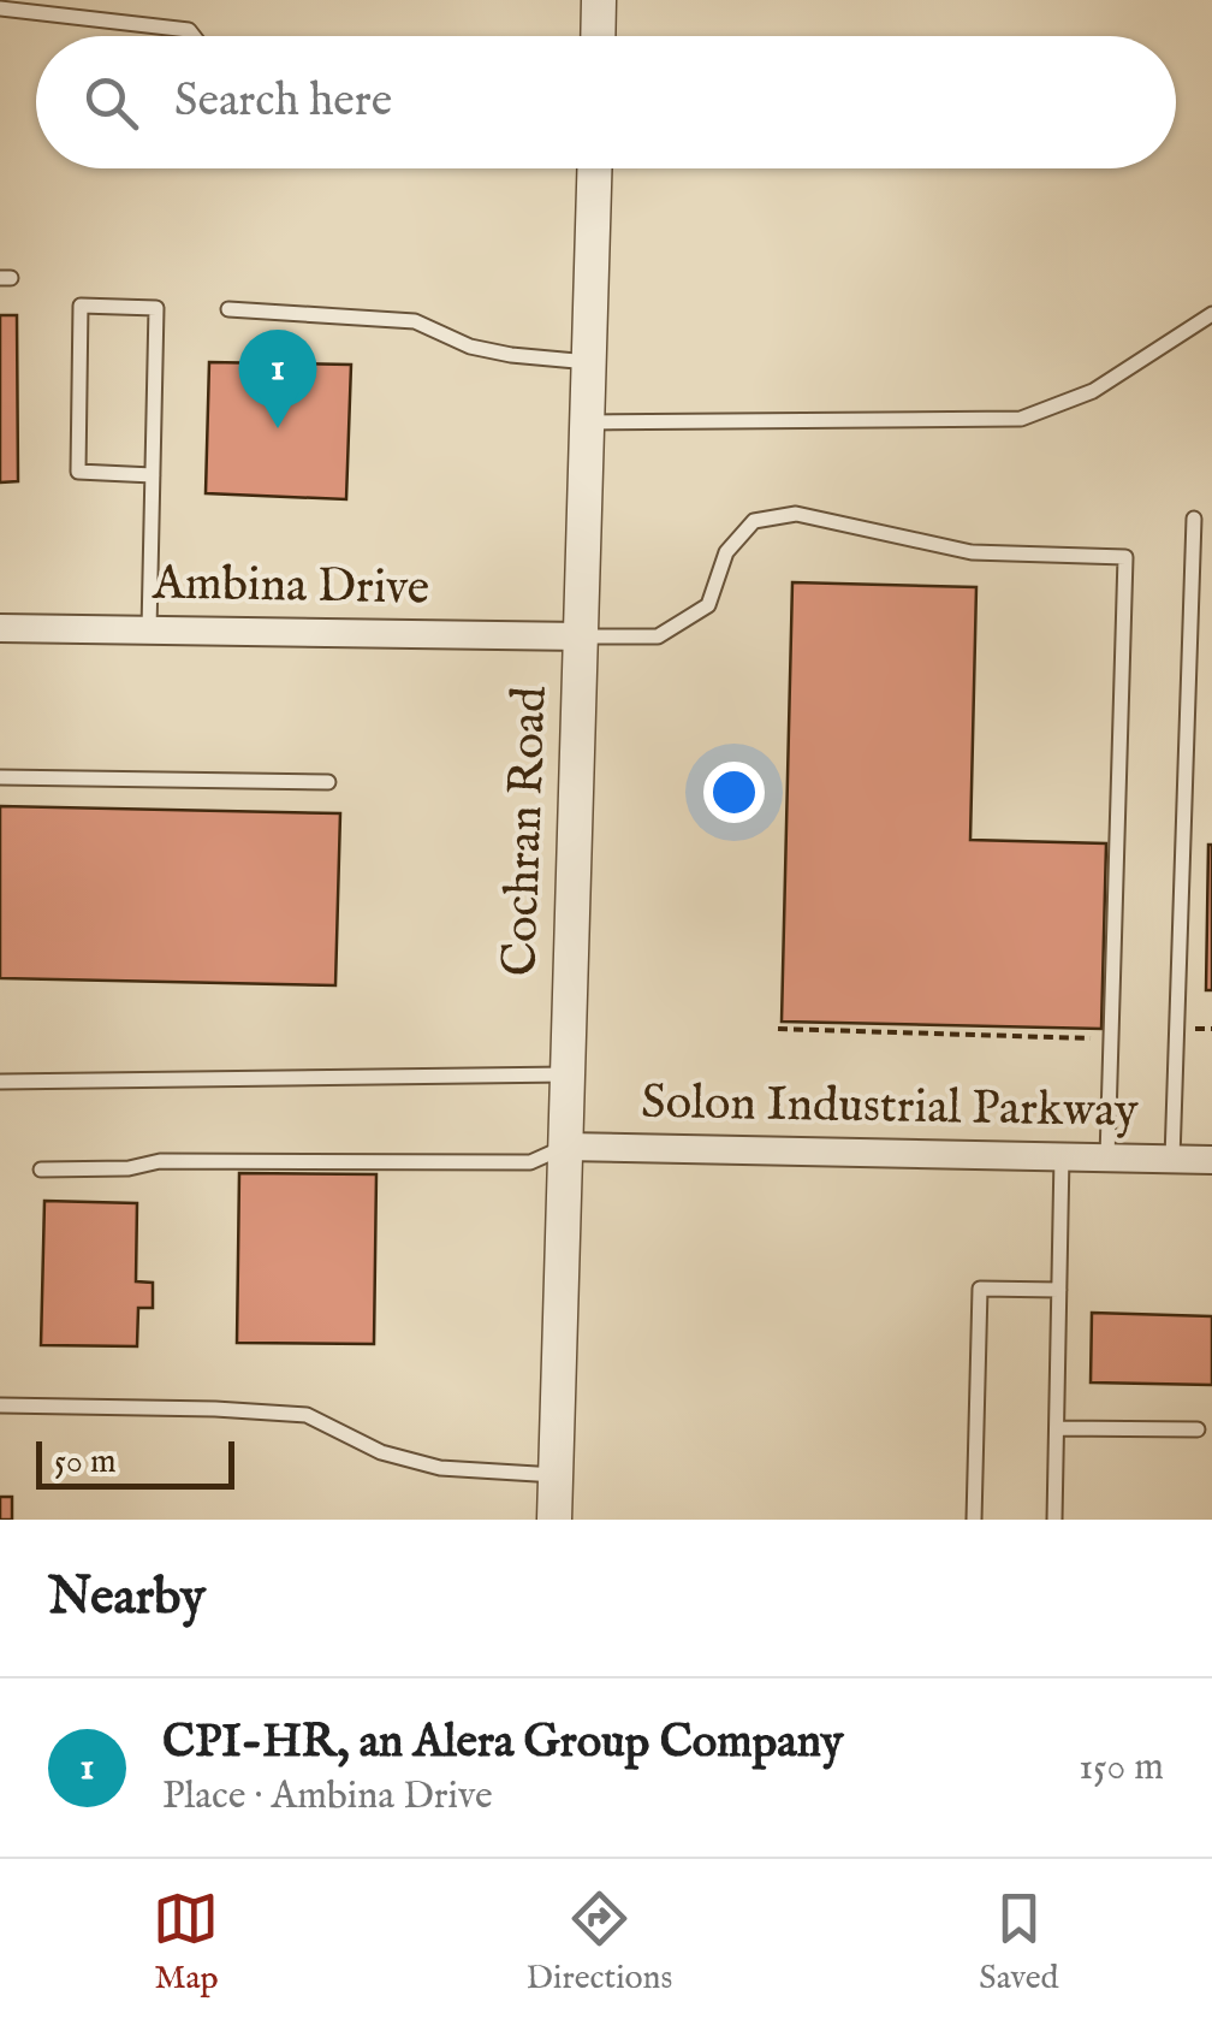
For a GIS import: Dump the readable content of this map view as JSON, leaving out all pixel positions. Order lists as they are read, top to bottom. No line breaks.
{"streets":{"street":["Ambina Drive","Cochran Road","Solon Industrial Parkway"]},"crossings":[["Ambina Drive","Cochran Road"],["Cochran Road","Solon Industrial Parkway"]],"scale_bar":"50 m","page":{"search":"Search here","pins":"1","scale":"50 m","heading":"Nearby","list":[{"mark":"1","name":"CPI-HR, an Alera Group Company","note":"Place · Ambina Drive","value":"150 m"}],"nav":["Map","Directions","Saved"]}}
